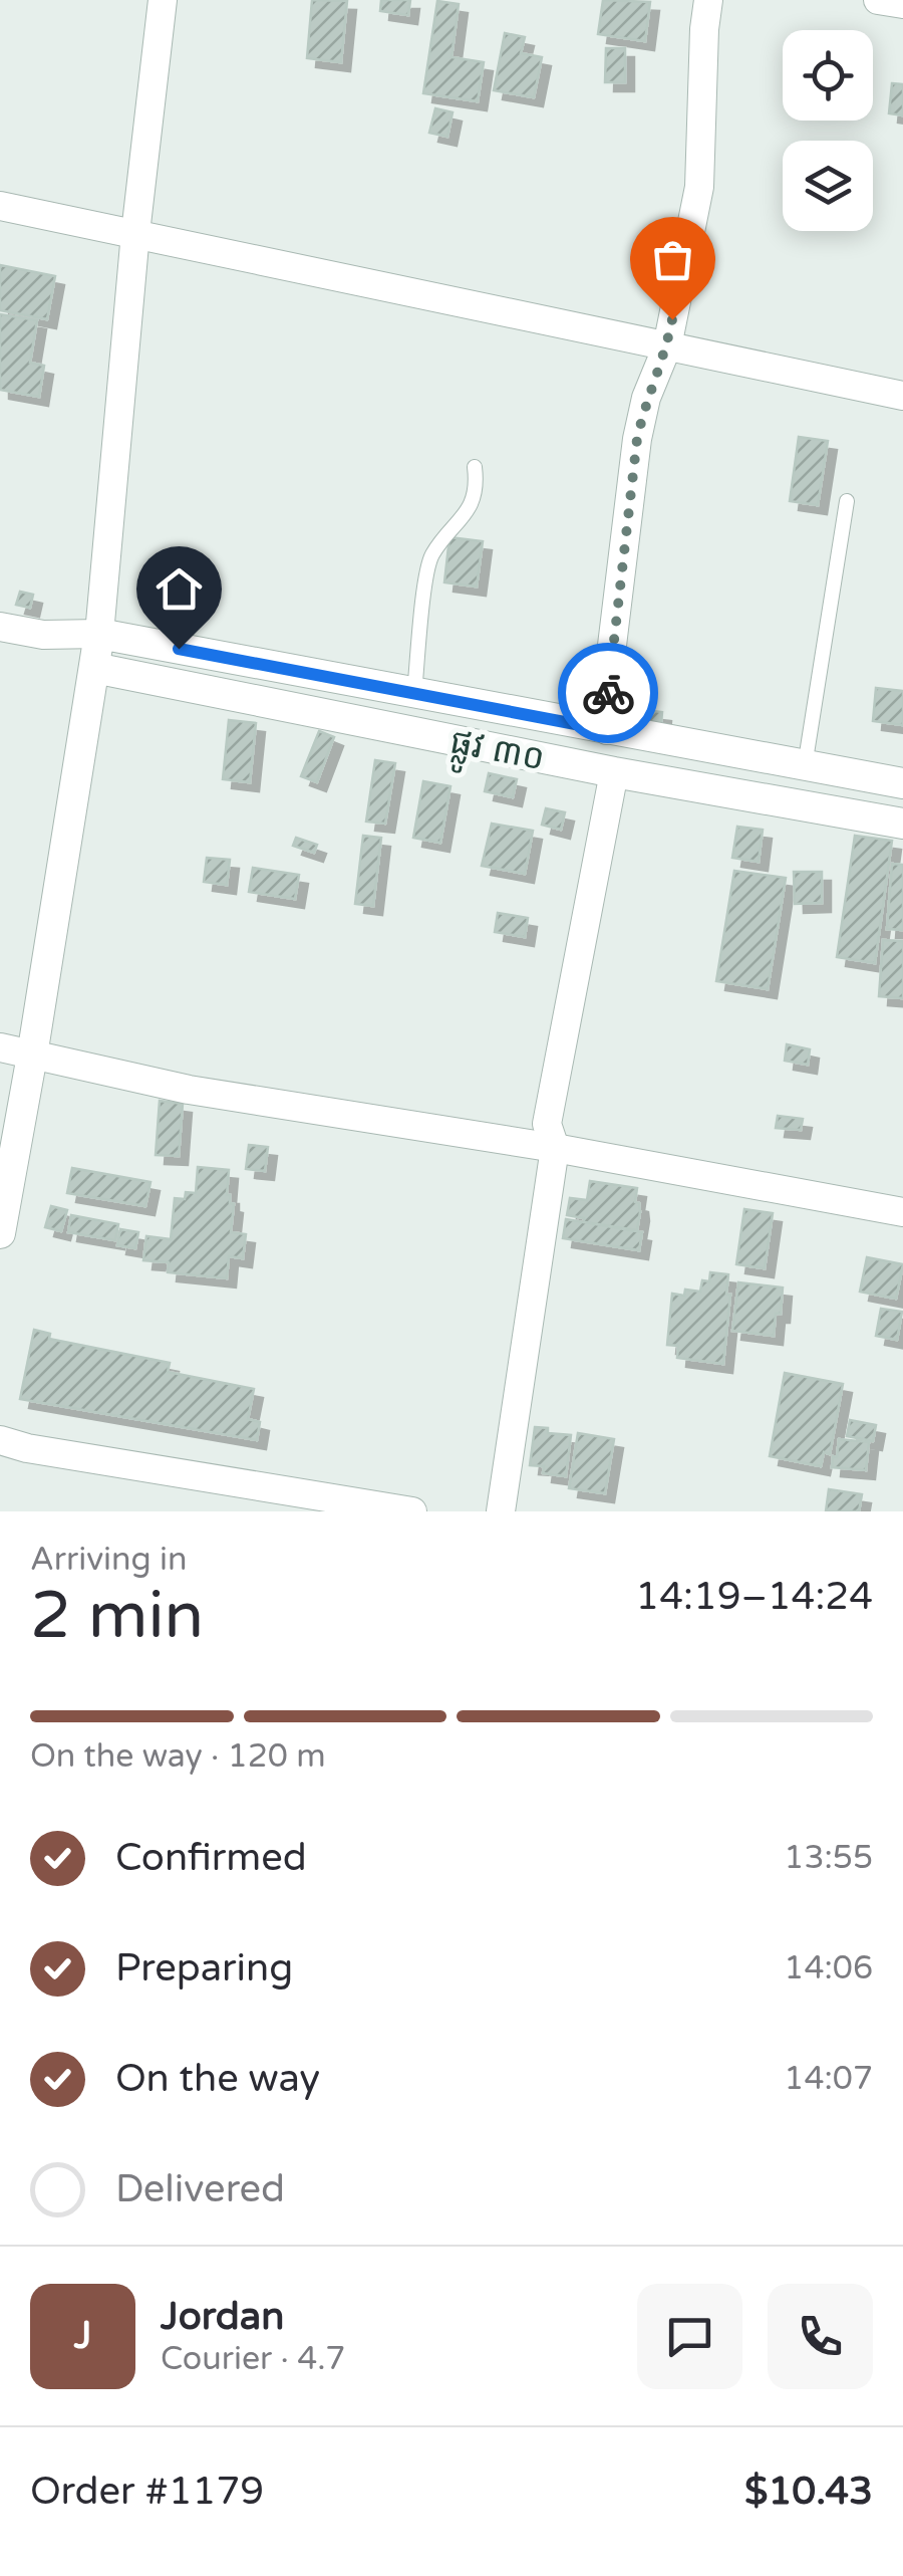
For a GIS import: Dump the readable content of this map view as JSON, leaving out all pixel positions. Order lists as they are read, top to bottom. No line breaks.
{"streets":{"street":["ផ្លូវ ៣០"]},"page":{"heading":["2 min","Arriving in","14:19–14:24"],"panel":["Jordan","Courier · 4.7","Order #1179","$10.43"],"bar":"On the way · 120 m","list":[["Confirmed","13:55"],["Preparing","14:06"],["On the way","14:07"],"Delivered"],"round":"J"}}
